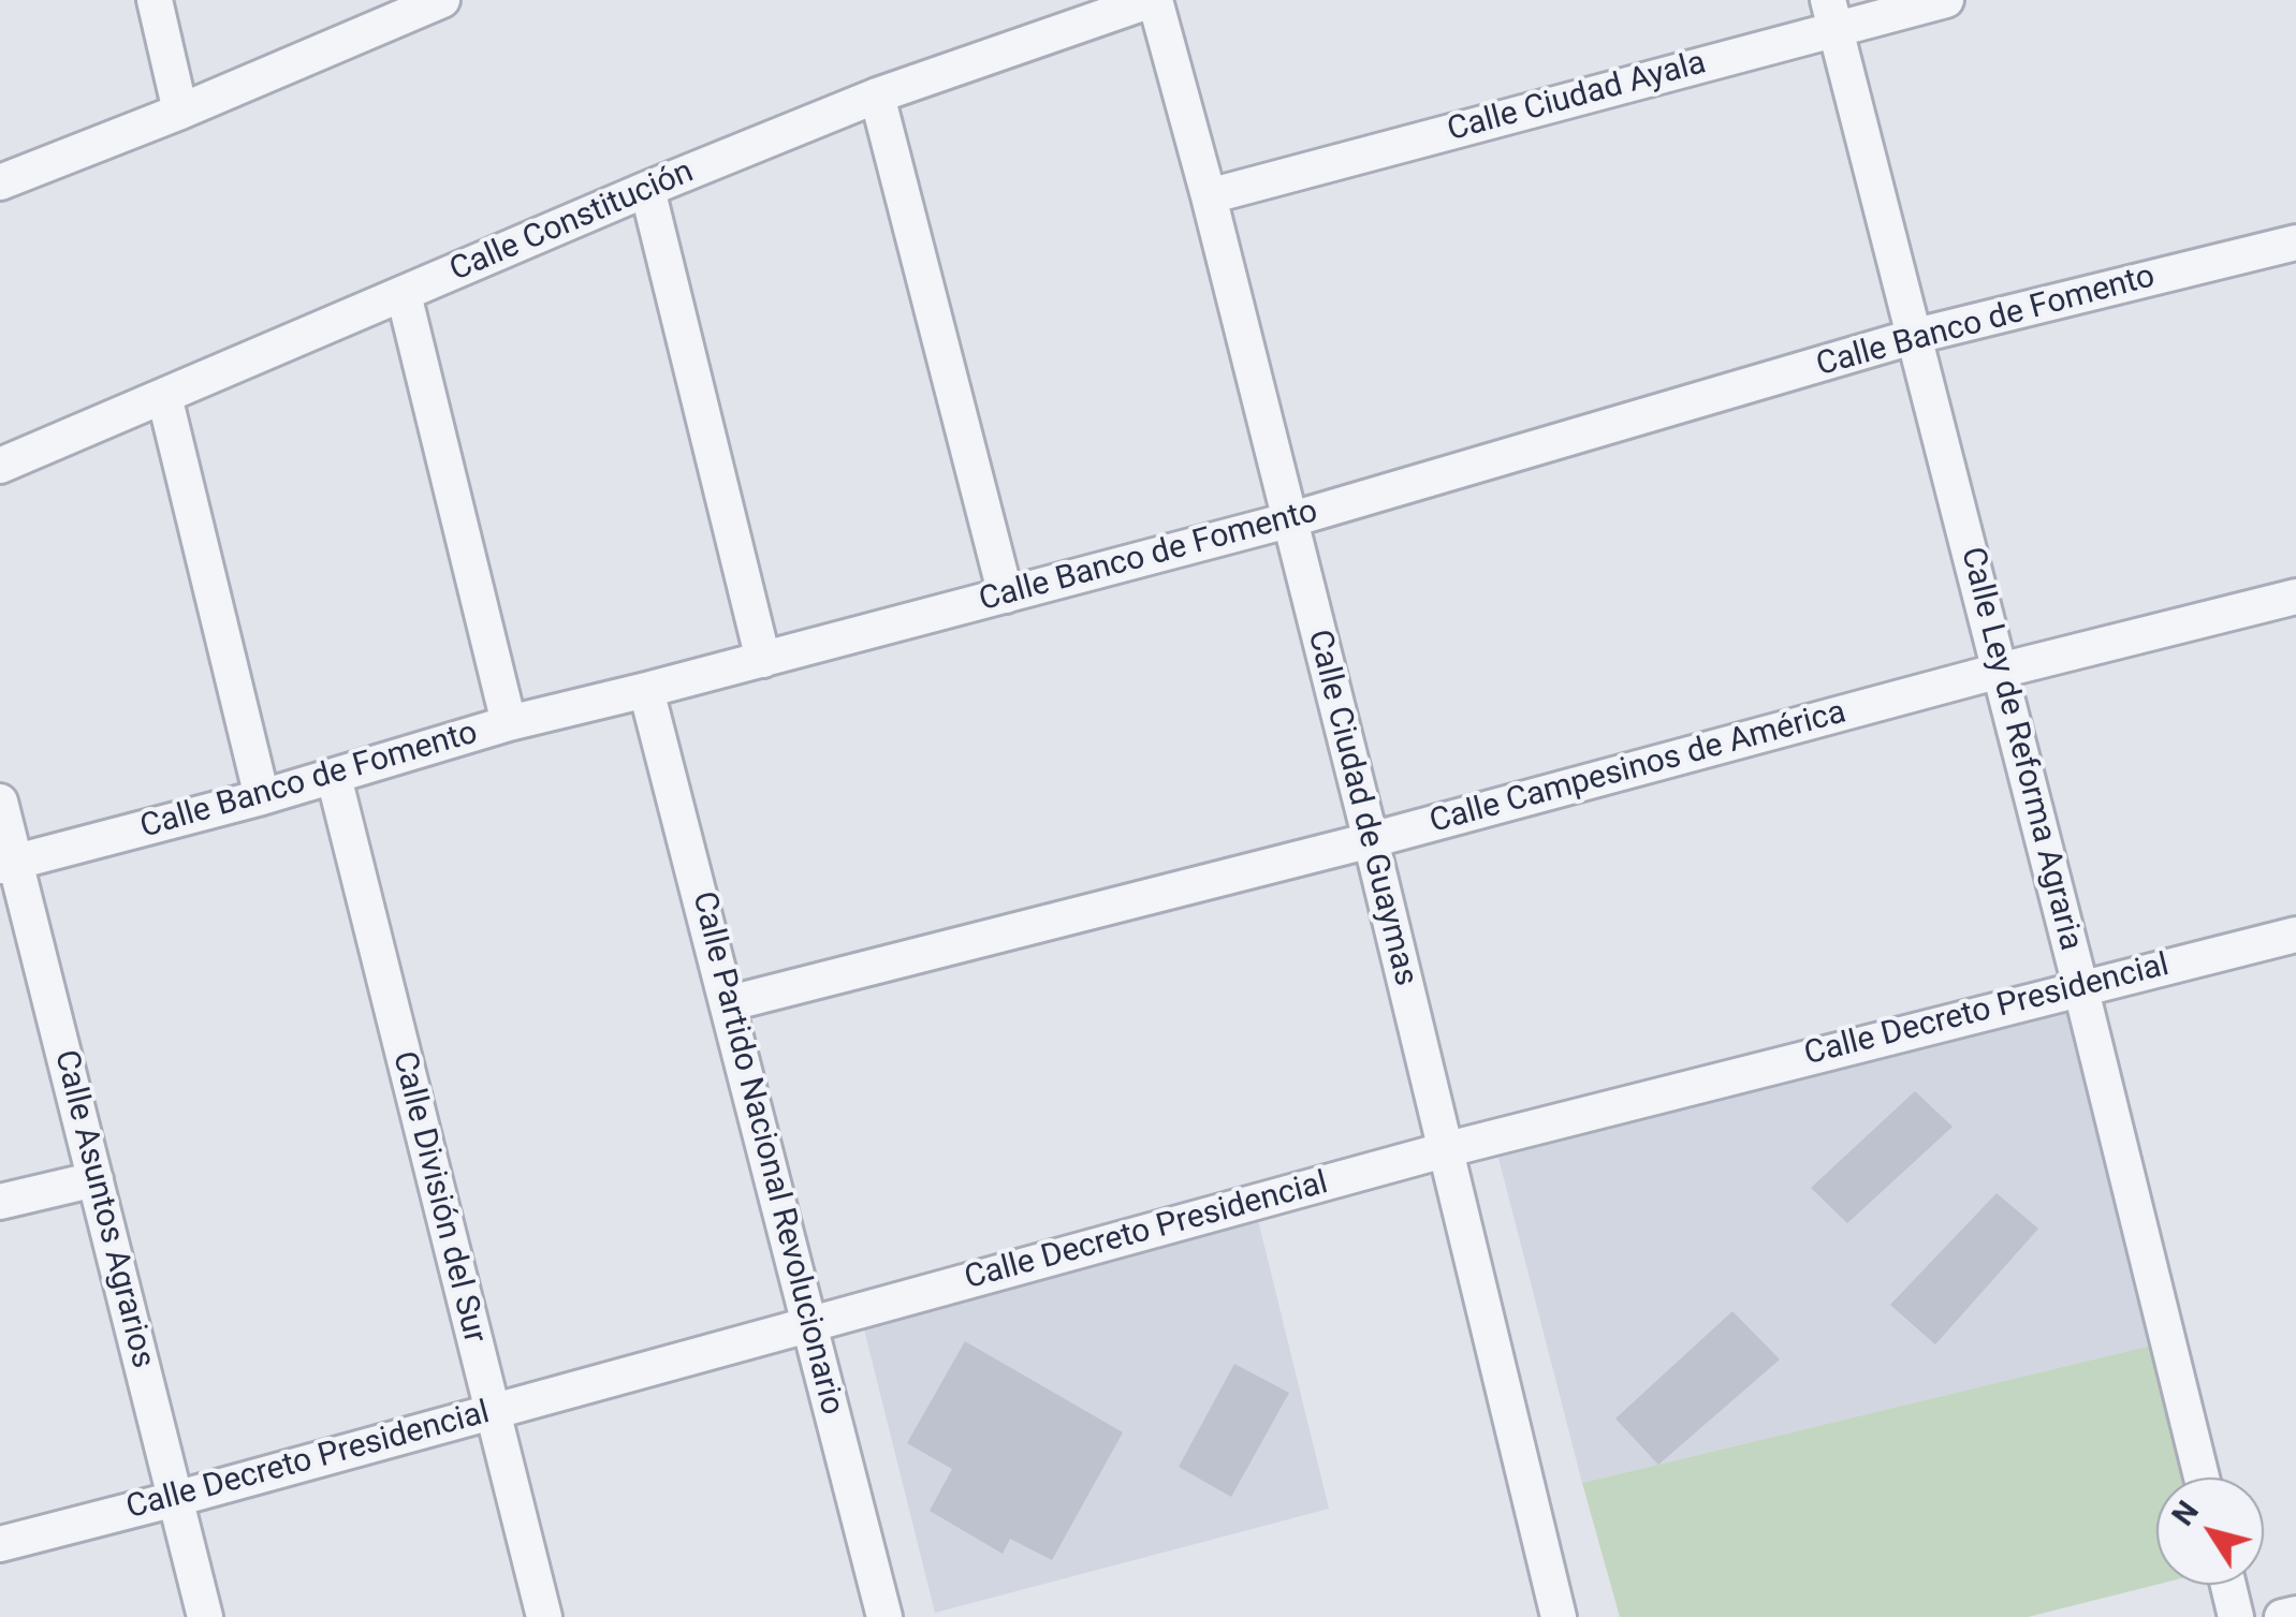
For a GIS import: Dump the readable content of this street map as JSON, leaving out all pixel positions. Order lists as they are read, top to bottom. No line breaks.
{"streets":{"street":["Calle Ciudad Ayala","Calle Constitución","Calle Banco de Fomento","Calle Ley de Reforma Agraria","Calle Campesinos de América","Calle Ciudad de Guaymas","Calle Decreto Presidencial","Calle Partido Nacional Revolucionario","Calle División del Sur","Calle Asuntos Agrarios"]},"crossings":[["Calle Ciudad Ayala","Calle Ley de Reforma Agraria"],["Calle Ciudad Ayala","Calle Ciudad de Guaymas"],["Calle Constitución","Calle Ciudad de Guaymas"],["Calle Banco de Fomento","Calle Ley de Reforma Agraria"],["Calle Banco de Fomento","Calle Ciudad de Guaymas"],["Calle Banco de Fomento","Calle Partido Nacional Revolucionario"],["Calle Banco de Fomento","Calle División del Sur"],["Calle Banco de Fomento","Calle Asuntos Agrarios"],["Calle Ley de Reforma Agraria","Calle Campesinos de América"],["Calle Ley de Reforma Agraria","Calle Decreto Presidencial"],["Calle Campesinos de América","Calle Ciudad de Guaymas"],["Calle Campesinos de América","Calle Partido Nacional Revolucionario"],["Calle Ciudad de Guaymas","Calle Decreto Presidencial"],["Calle Decreto Presidencial","Calle Partido Nacional Revolucionario"],["Calle Decreto Presidencial","Calle División del Sur"],["Calle Decreto Presidencial","Calle Asuntos Agrarios"]],"north":"top left"}
